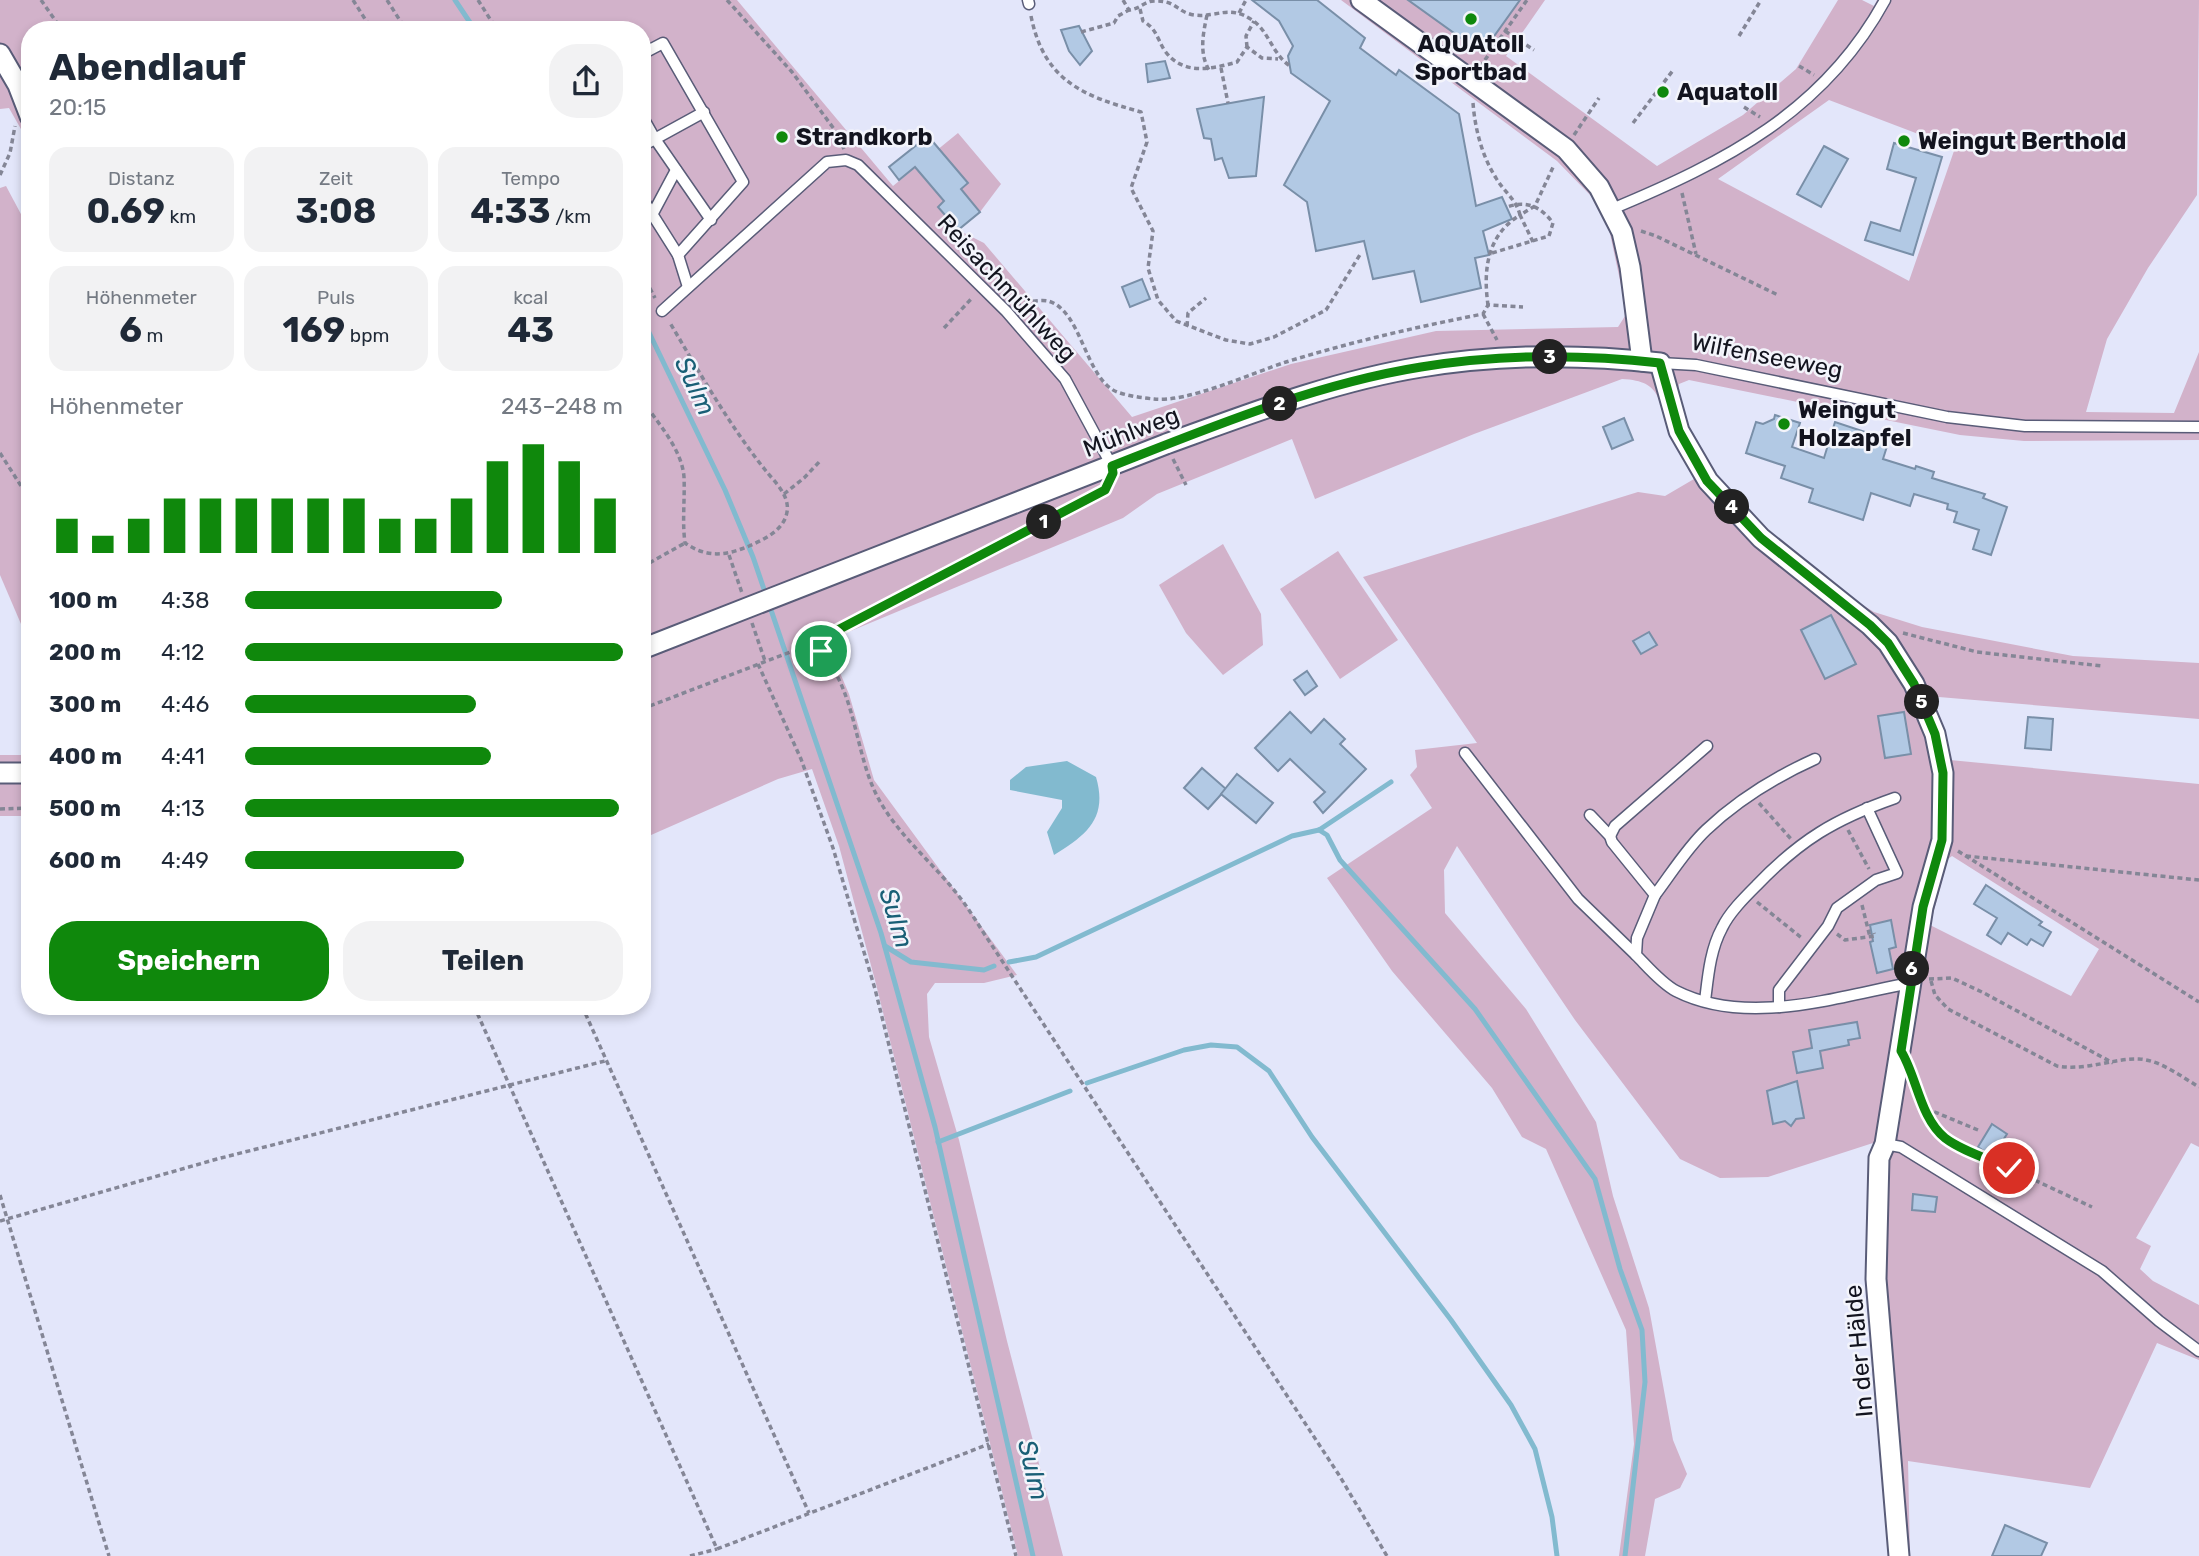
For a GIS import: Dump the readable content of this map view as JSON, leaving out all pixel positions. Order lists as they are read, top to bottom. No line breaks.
{"streets":{"street":["Wilfenseeweg","Mühlweg","In der Hälde"],"lane":["Reisachmühlweg"]},"crossings":[["Reisachmühlweg","Mühlweg"],["Wilfenseeweg","Mühlweg"],["Wilfenseeweg","In der Hälde"]],"water":["Sulm"],"places":["AQUAtoll Sportbad","Aquatoll","Strandkorb","Weingut Berthold","Weingut Holzapfel"],"page":{"heading":["Abendlauf","20:15"],"stats":[["Distanz","0.69 km"],["Zeit","3:08"],["Tempo","4:33 /km"],["Höhenmeter","6 m"],["Puls","169 bpm"],["kcal","43"]],"pins":["3","2","4","1","5","6"],"chart":["Höhenmeter","243–248 m"],"list":[{"name":"100 m","note":"4:38"},{"name":"200 m","note":"4:12"},{"name":"300 m","note":"4:46"},{"name":"400 m","note":"4:41"},{"name":"500 m","note":"4:13"},{"name":"600 m","note":"4:49"}],"buttons":["Speichern","Teilen"]}}
